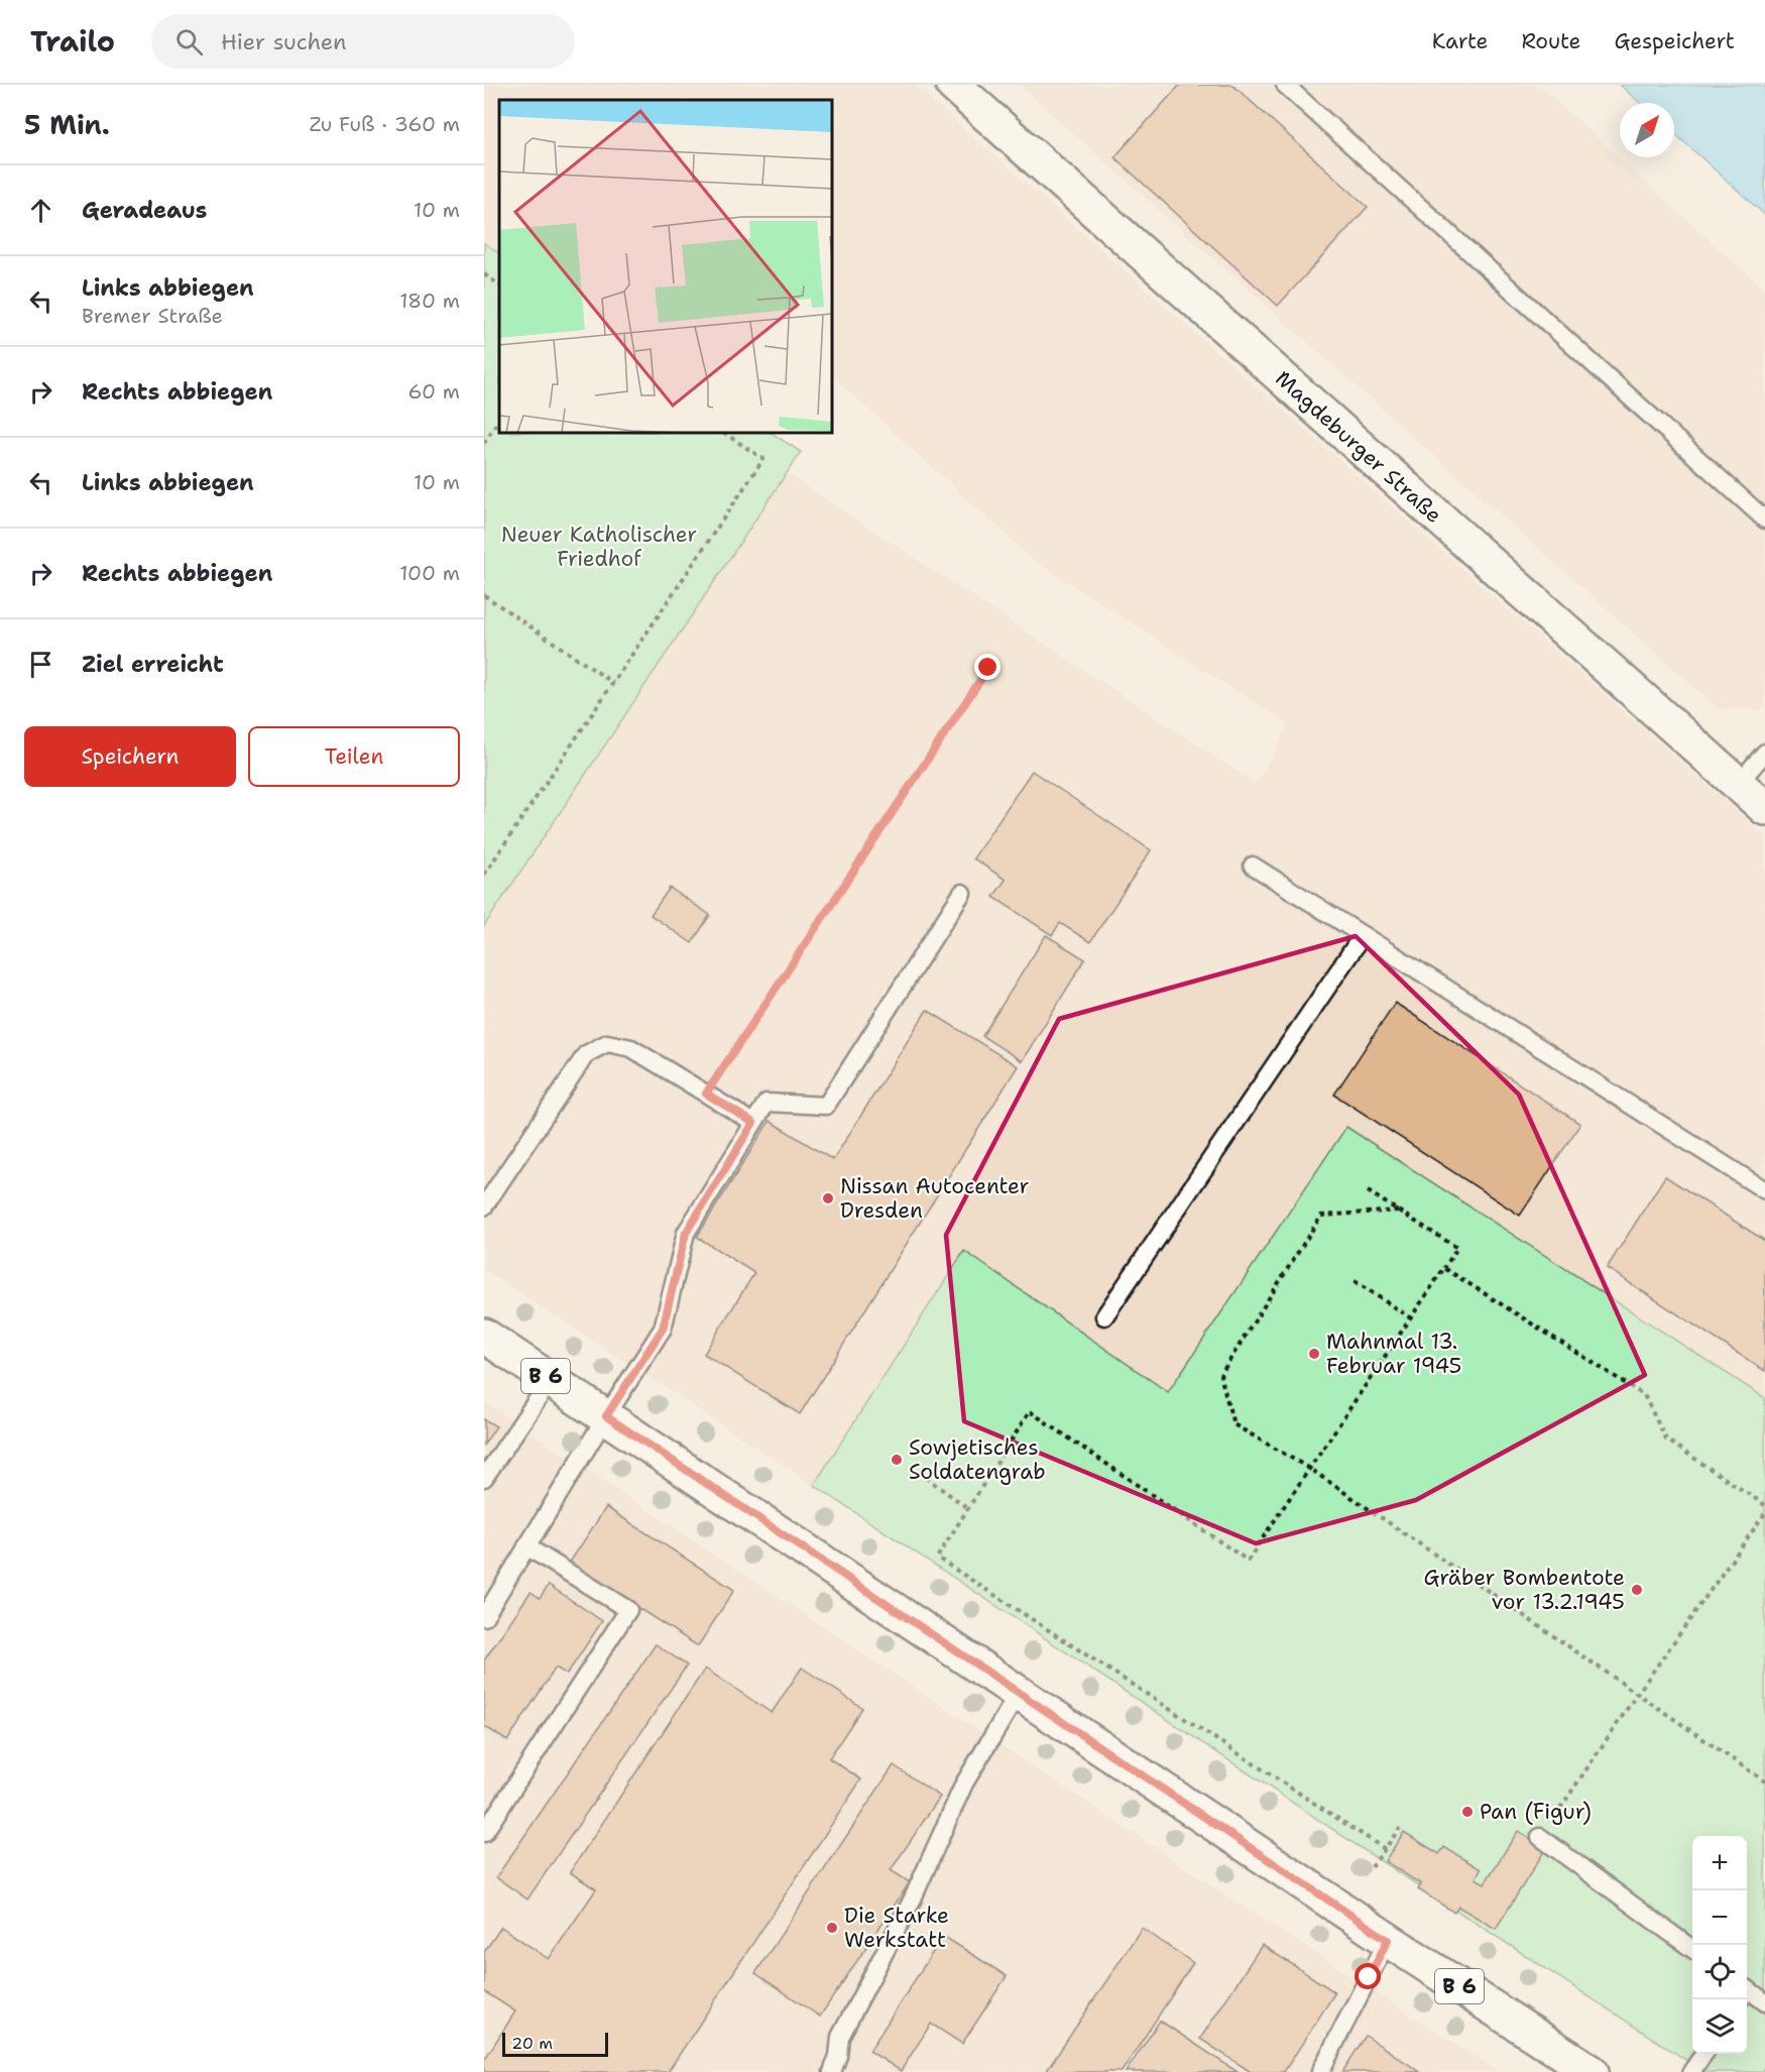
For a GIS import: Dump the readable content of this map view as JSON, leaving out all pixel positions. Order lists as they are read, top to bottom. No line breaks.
{"streets":{"main road":["Magdeburger Straße","B 6"]},"parks":["Neuer Katholischer Friedhof"],"places":["Nissan Autocenter Dresden","Mahnmal 13. Februar 1945","Sowjetisches Soldatengrab","Gräber Bombentote vor 13.2.1945","Pan (Figur)","Die Starke Werkstatt"],"scale_bar":"20 m","north":"top right","page":{"header":"Trailo","search":"Hier suchen","nav":["Karte","Route","Gespeichert"],"heading":["5 Min.","Zu Fuß · 360 m"],"list":[["Geradeaus","10 m"],["Links abbiegen","Bremer Straße","180 m"],["Rechts abbiegen","60 m"],["Links abbiegen","10 m"],["Rechts abbiegen","100 m"],"Ziel erreicht"],"buttons":["Speichern","Teilen"],"map_buttons":["+","−"],"scale":"20 m"}}
